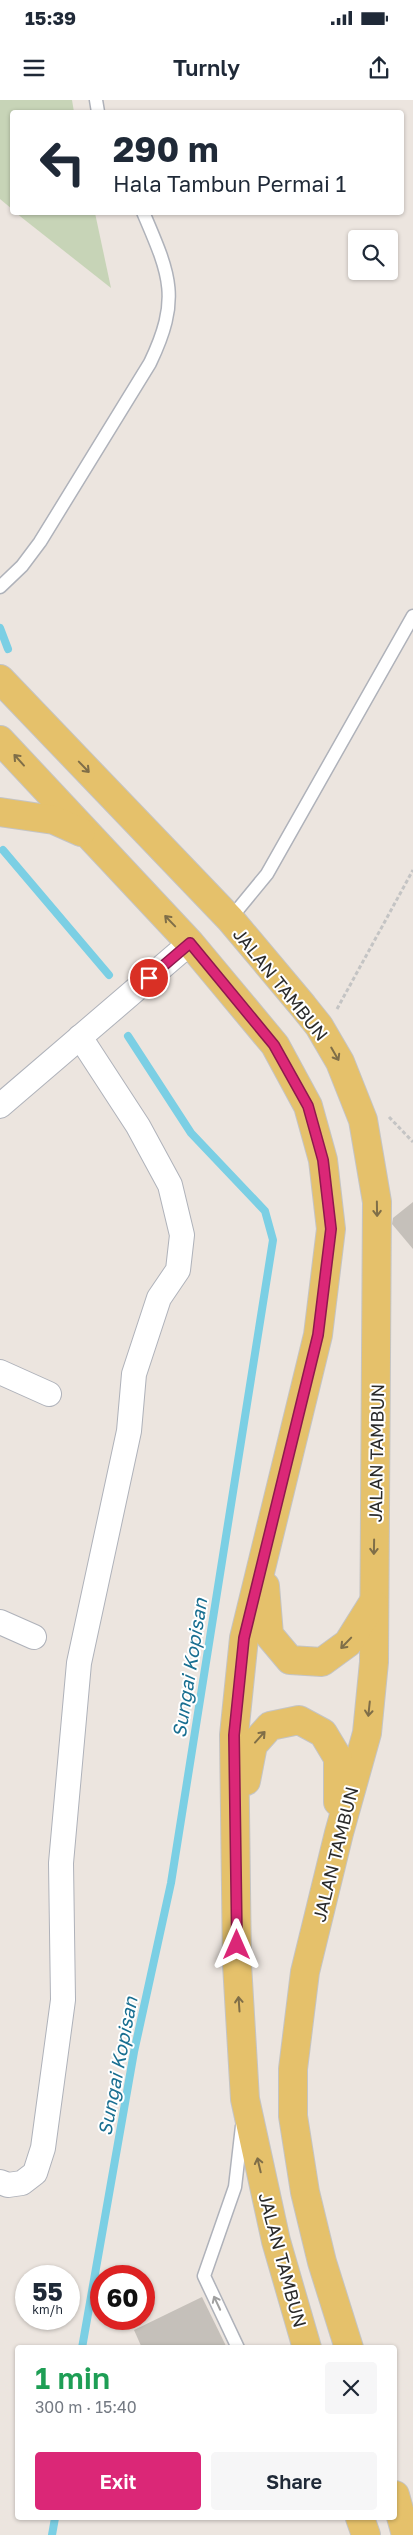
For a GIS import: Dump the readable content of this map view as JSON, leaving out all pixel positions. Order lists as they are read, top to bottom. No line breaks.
{"streets":{"main road":["JALAN TAMBUN"]},"water":["Sungai Kopisan"],"page":{"status":"15:39","header":"Turnly","turn":["290 m","Hala Tambun Permai 1"],"speed":"55 km/h","limit":"60","heading":["1 min","300 m · 15:40"],"buttons":["Exit","Share"]}}
